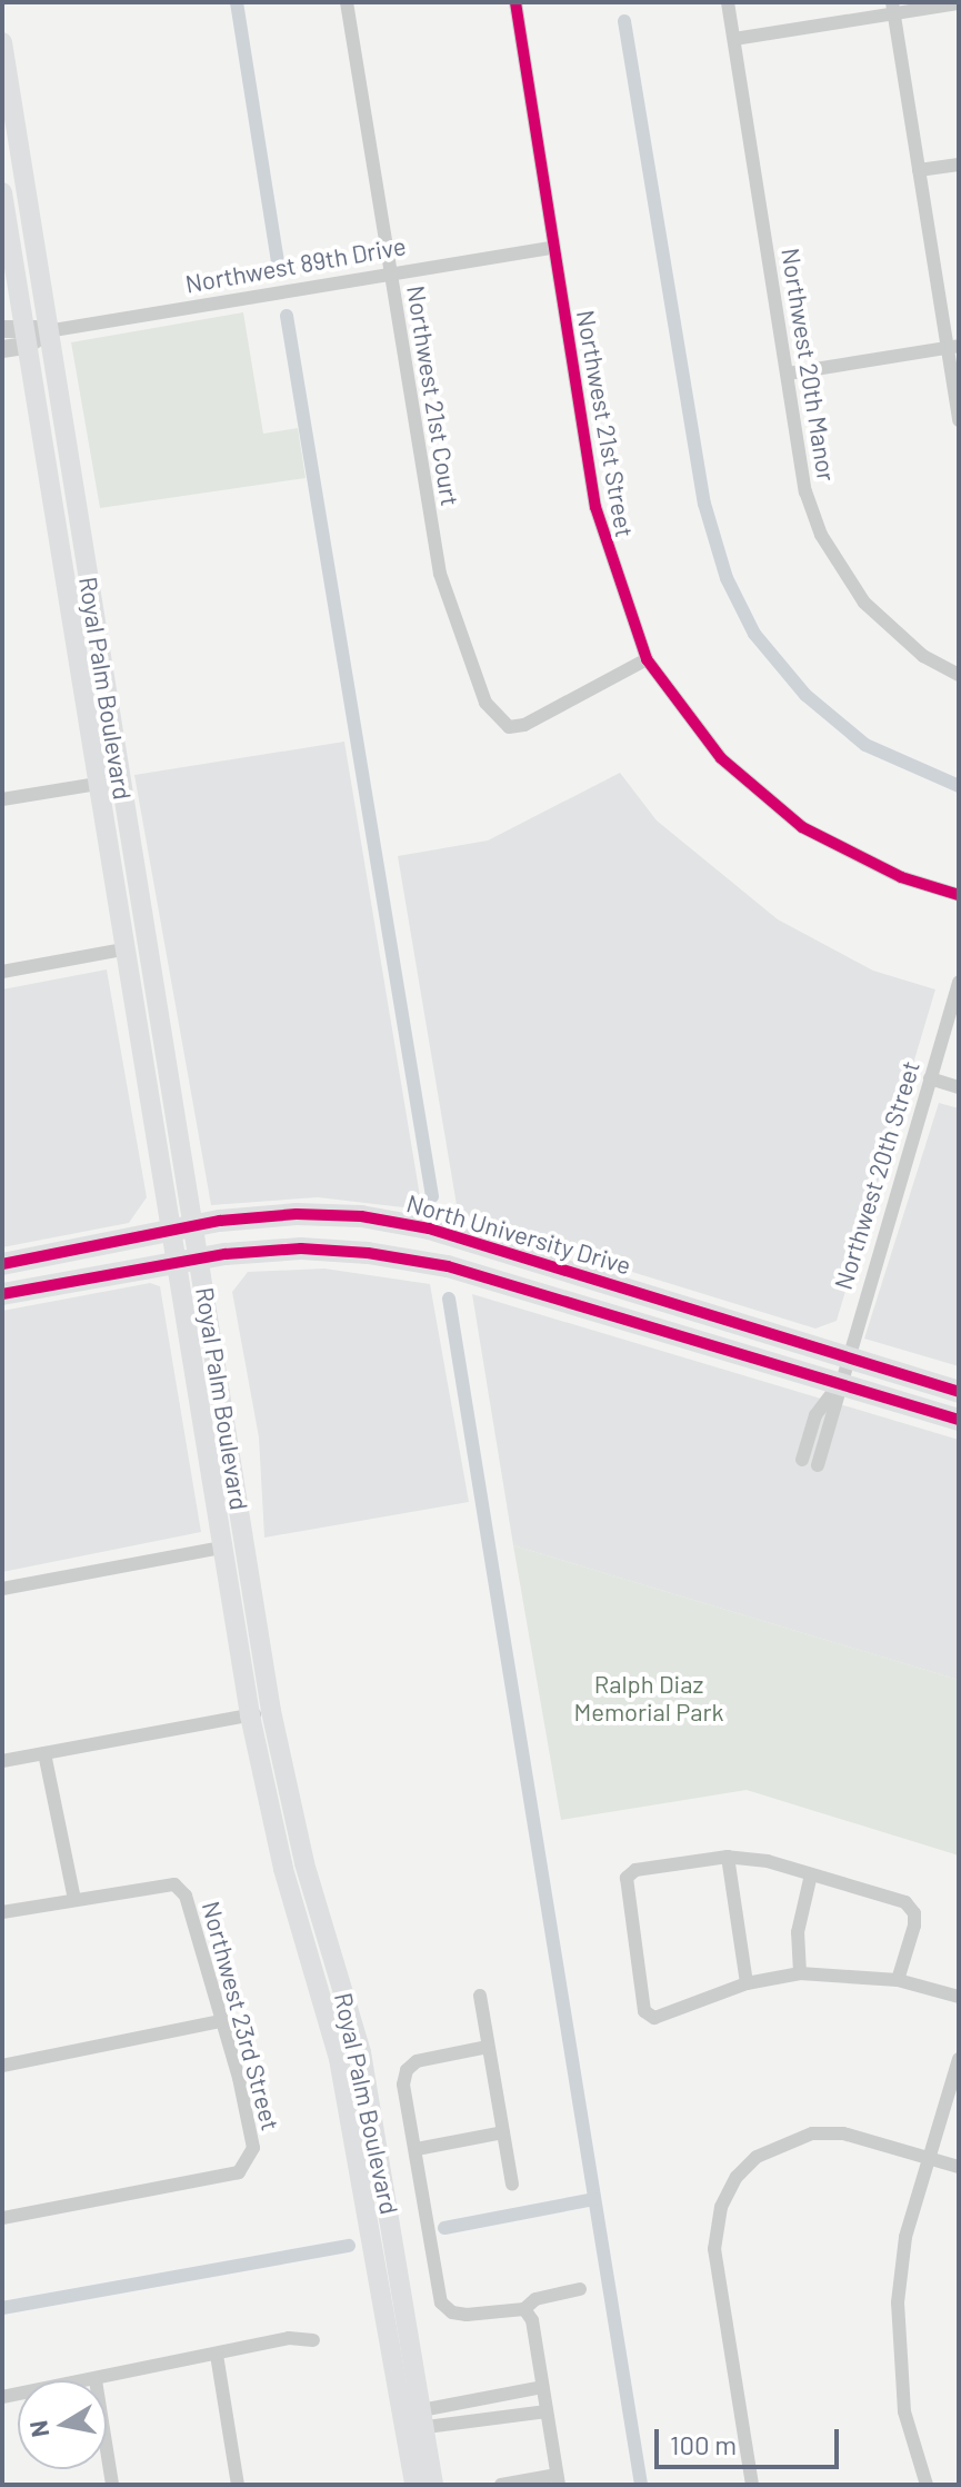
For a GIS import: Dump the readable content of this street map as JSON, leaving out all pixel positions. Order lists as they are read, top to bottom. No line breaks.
{"streets":{"main road":["Royal Palm Boulevard","North University Drive"],"street":["Northwest 89th Drive","Northwest 20th Manor","Northwest 21st Court","Northwest 21st Street","Northwest 20th Street","Northwest 23rd Street"]},"crossings":[["Northwest 89th Drive","Northwest 21st Court"],["Northwest 89th Drive","Northwest 21st Street"],["Northwest 89th Drive","Royal Palm Boulevard"],["Northwest 21st Court","Northwest 21st Street"],["Royal Palm Boulevard","North University Drive"],["Northwest 20th Street","North University Drive"]],"parks":["Ralph Diaz Memorial Park"],"scale_bar":"100 m","north":"left"}
